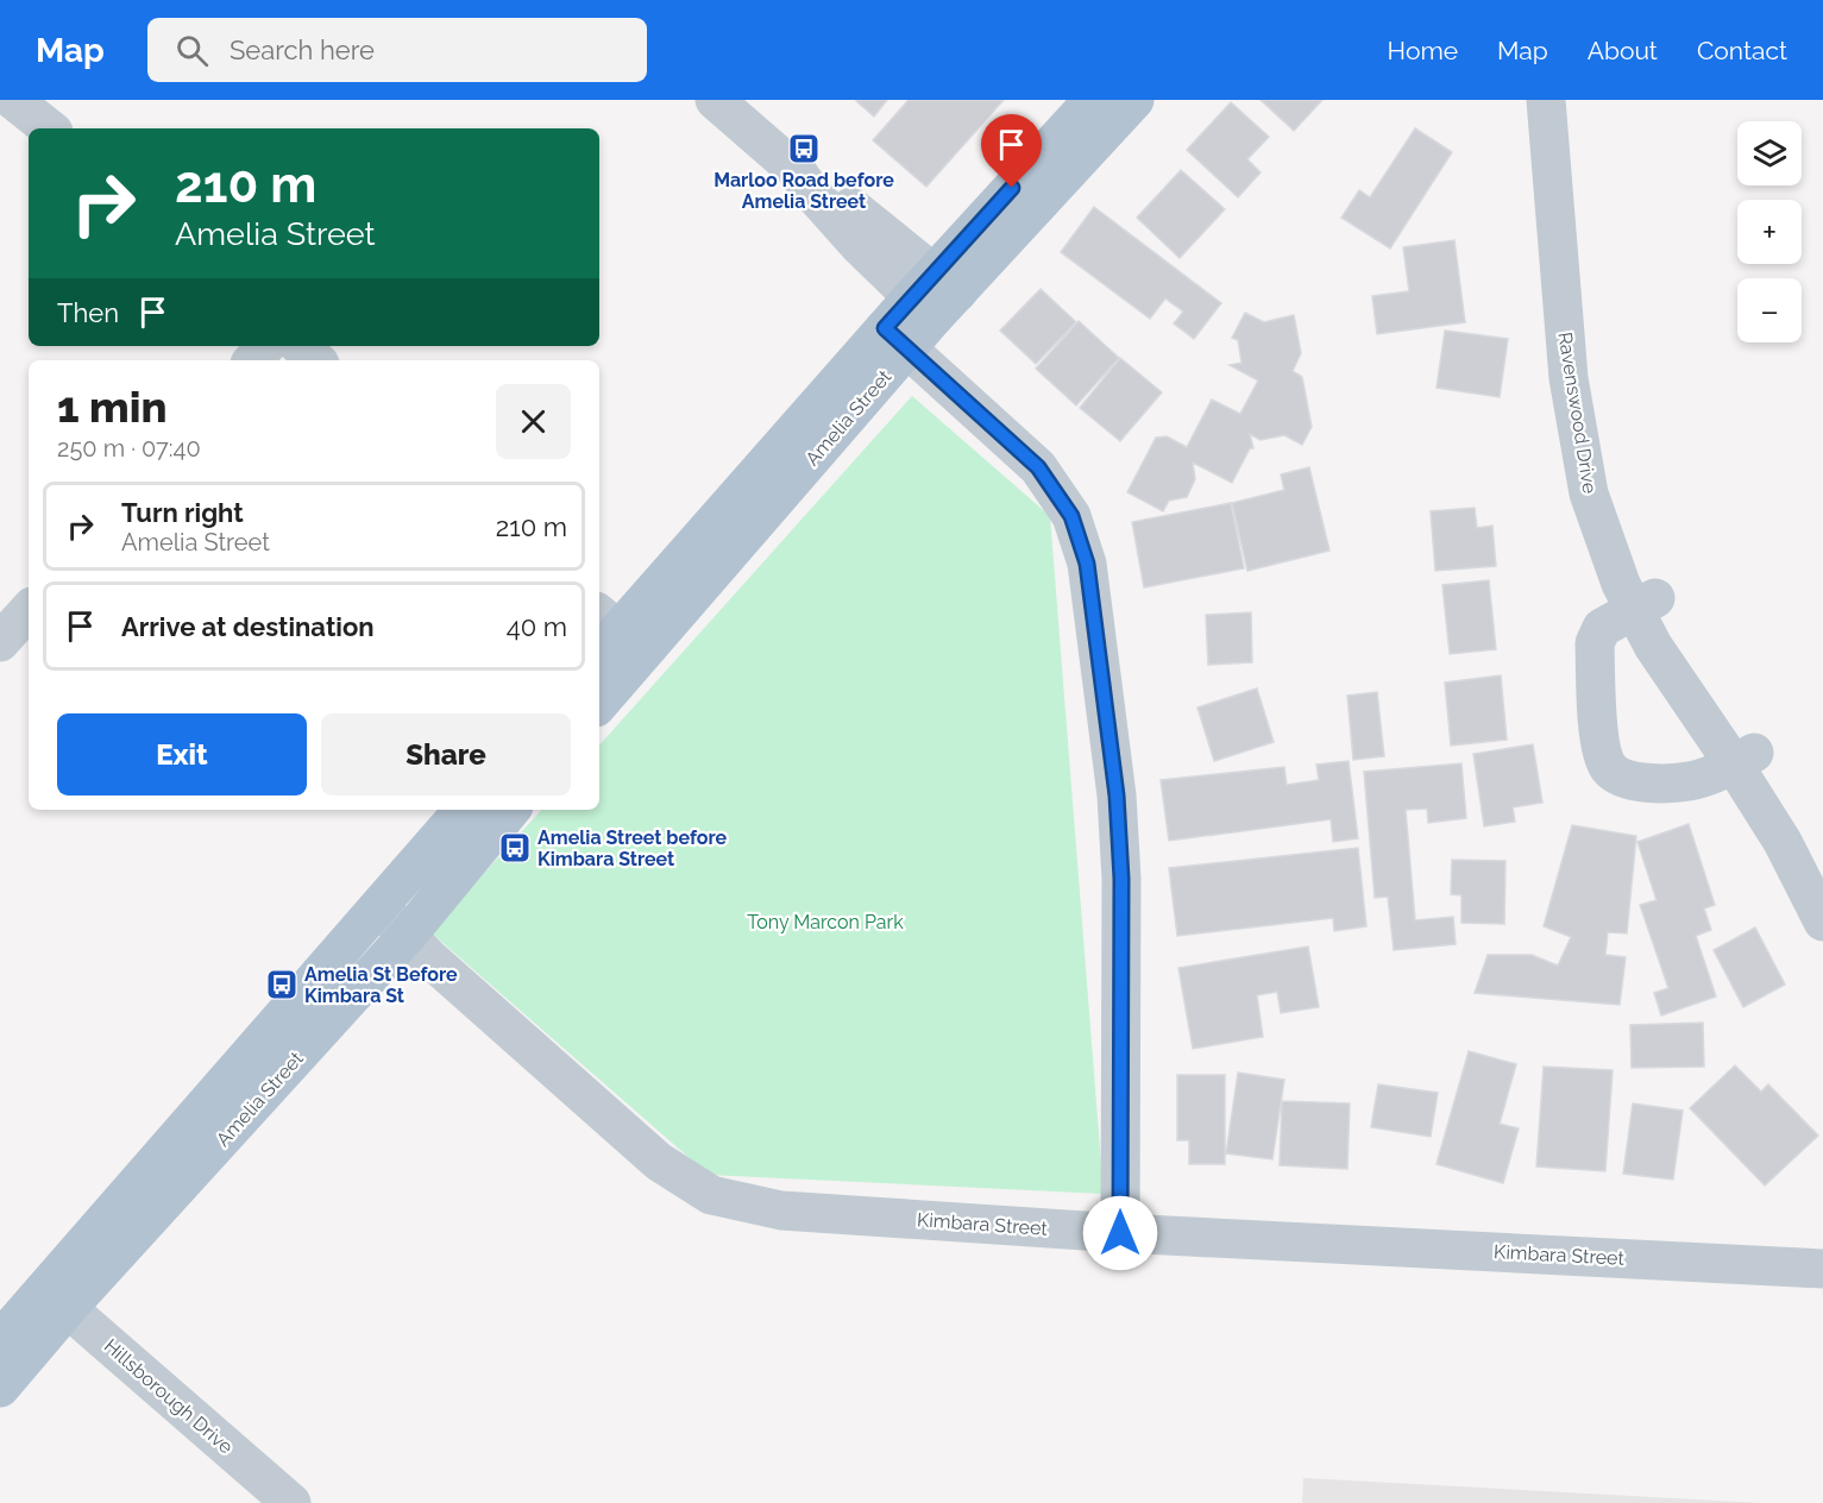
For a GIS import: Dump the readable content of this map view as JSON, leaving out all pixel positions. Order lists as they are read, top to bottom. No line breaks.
{"streets":{"main road":["Amelia Street"],"street":["Ravenswood Drive","Kimbara Street","Hillsborough Drive"]},"crossings":[["Amelia Street","Kimbara Street"],["Amelia Street","Hillsborough Drive"]],"parks":["Tony Marcon Park"],"places":{"bus stop":["Marloo Road before Amelia Street","Amelia Street before Kimbara Street","Amelia St Before Kimbara St"]},"page":{"header":"Map","search":"Search here","nav":["Home","Map","About","Contact"],"map_buttons":["+","−"],"turn":["210 m","Amelia Street"],"then":"Then","heading":["1 min","250 m · 07:40"],"list":[{"name":"Turn right","note":"Amelia Street","value":"210 m"},{"name":"Arrive at destination","value":"40 m"}],"buttons":["Exit","Share"]}}
